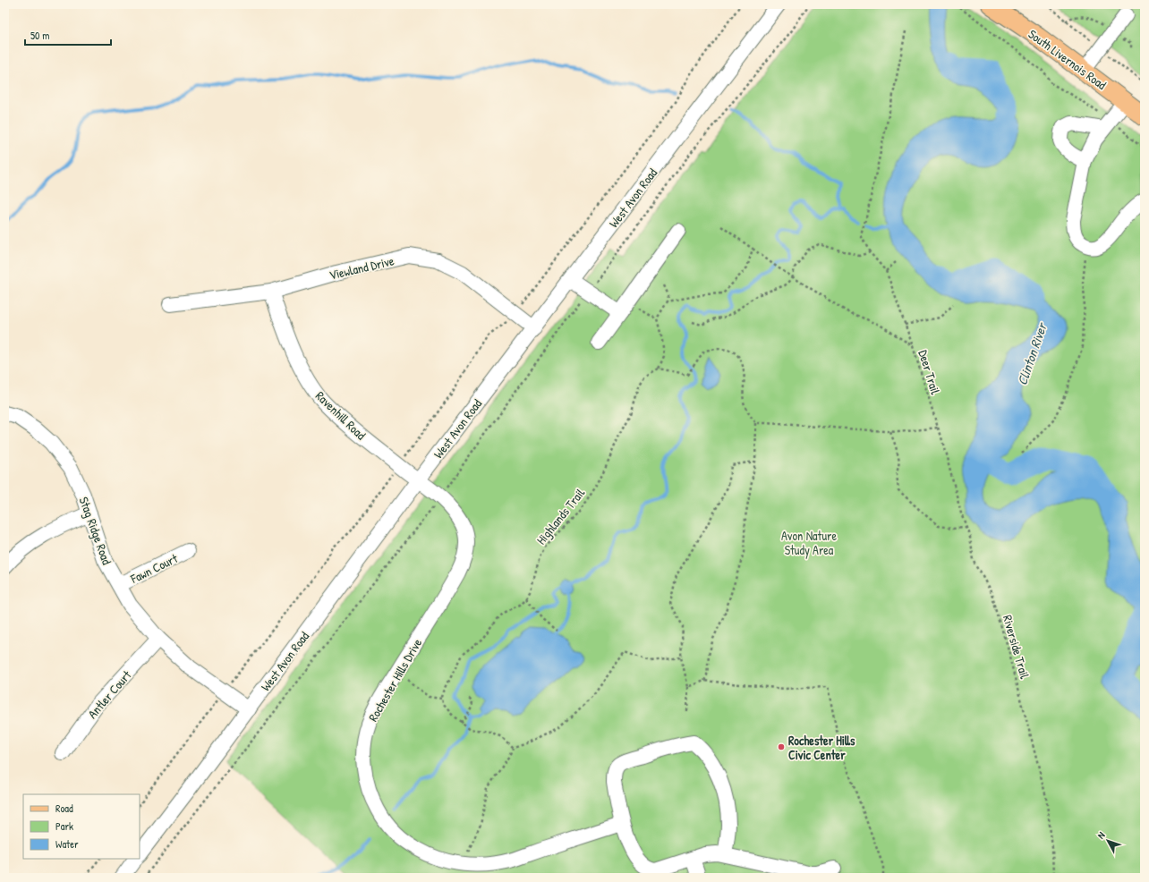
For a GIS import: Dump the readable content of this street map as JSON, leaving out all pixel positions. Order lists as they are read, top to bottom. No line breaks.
{"streets":{"main road":["South Livernois Road"],"street":["West Avon Road","Viewland Drive","Ravenhill Road","Stag Ridge Road","Fawn Court","Rochester Hills Drive","Antler Court"],"path":["Deer Trail","Highlands Trail","Riverside Trail"]},"crossings":[["West Avon Road","Viewland Drive"],["West Avon Road","Ravenhill Road"],["West Avon Road","Stag Ridge Road"],["West Avon Road","Rochester Hills Drive"],["Viewland Drive","Ravenhill Road"],["Deer Trail","Riverside Trail"],["Ravenhill Road","Rochester Hills Drive"],["Stag Ridge Road","Fawn Court"],["Stag Ridge Road","Antler Court"]],"water":["Clinton River"],"parks":["Avon Nature Study Area"],"places":["Rochester Hills Civic Center"],"legend":["Road","Park","Water"],"scale_bar":"50 m","north":"top left"}
